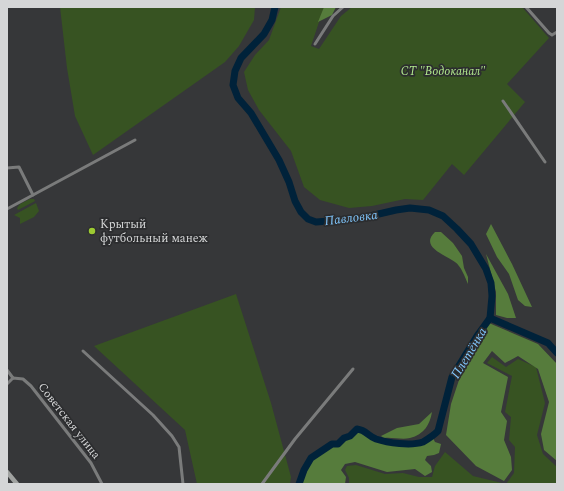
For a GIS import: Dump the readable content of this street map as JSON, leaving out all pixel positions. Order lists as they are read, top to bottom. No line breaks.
{"streets":{"street":["Советская улица"]},"water":["Павловка","Плетёнка"],"parks":["СТ \"Водоканал\""],"places":["Крытый футбольный манеж"]}
